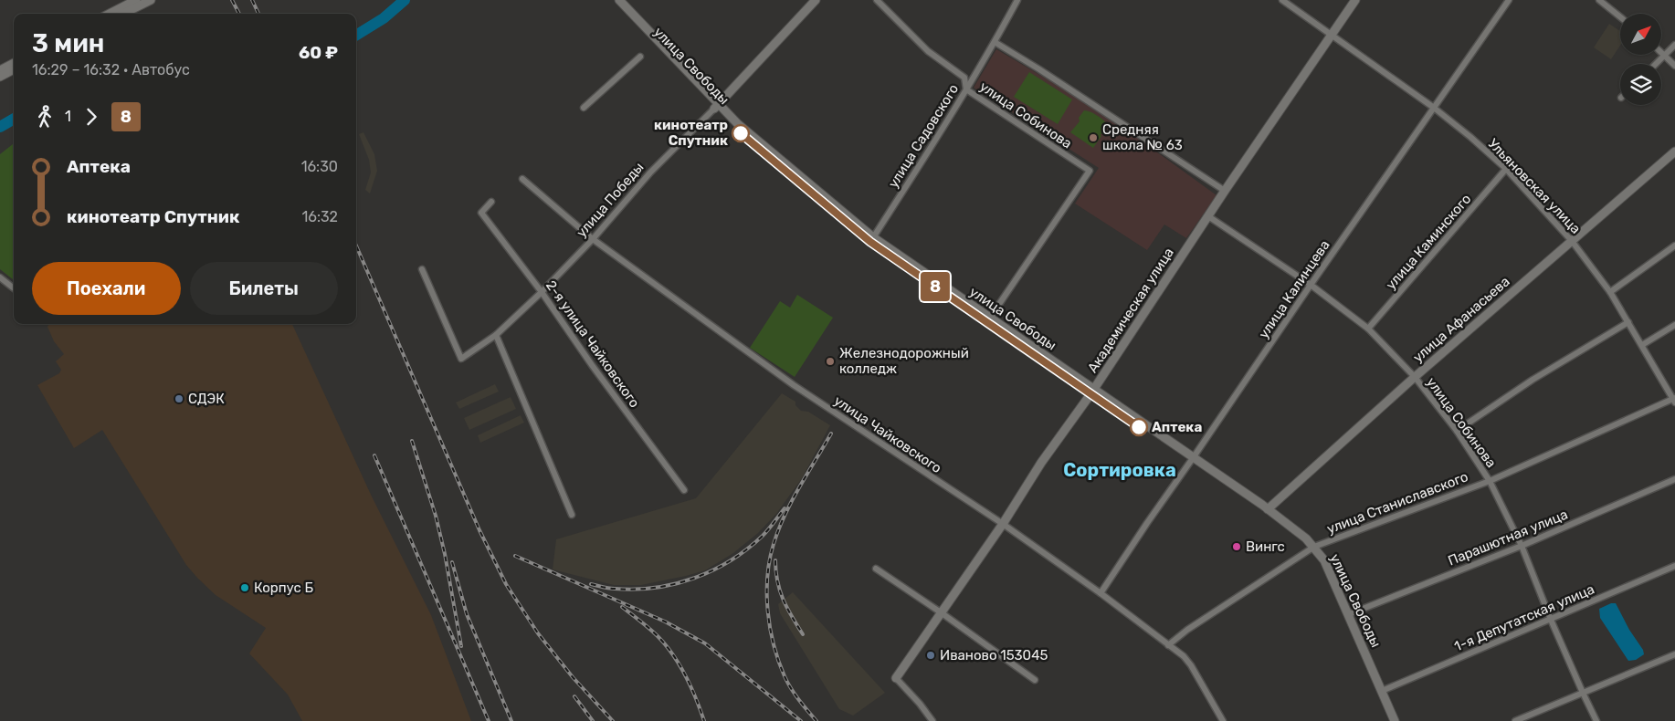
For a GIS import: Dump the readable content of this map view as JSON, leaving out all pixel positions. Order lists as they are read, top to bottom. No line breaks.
{"streets":{"street":["улица Свободы","улица Собинова","улица Садовского","Ульяновская улица","улица Победы","улица Каминского","улица Калинцева","Академическая улица","улица Афанасьева","2-я улица Чайковского","улица Чайковского","улица Станиславского","Парашютная улица","1-я Депутатская улица"]},"crossings":[["улица Свободы","улица Собинова"],["улица Свободы","улица Садовского"],["улица Свободы","улица Победы"],["улица Свободы","улица Калинцева"],["улица Свободы","Академическая улица"],["улица Свободы","улица Афанасьева"],["улица Свободы","улица Станиславского"],["улица Свободы","Парашютная улица"],["улица Свободы","1-я Депутатская улица"],["улица Собинова","улица Садовского"],["улица Собинова","улица Каминского"],["улица Собинова","улица Калинцева"],["улица Собинова","Академическая улица"],["улица Собинова","улица Афанасьева"],["улица Собинова","улица Станиславского"],["улица Собинова","Парашютная улица"],["улица Собинова","1-я Депутатская улица"],["Ульяновская улица","улица Каминского"],["Ульяновская улица","улица Калинцева"],["Ульяновская улица","Академическая улица"],["Ульяновская улица","улица Афанасьева"],["Ульяновская улица","улица Станиславского"],["улица Победы","2-я улица Чайковского"],["улица Победы","улица Чайковского"],["улица Калинцева","улица Чайковского"],["Академическая улица","улица Чайковского"],["улица Чайковского","улица Станиславского"]],"districts":["Сортировка"],"places":["кинотеатр Спутник","Средняя школа № 63","Железнодорожный колледж","СДЭК","Аптека","Вингс","Корпус Б","Иваново 153045"],"lines":["bus line 8"],"north":"top right","page":{"on_map":"8","heading":["3 мин","16:29 – 16:32 · Автобус","60 ₽"],"legs":["1","8"],"list":[{"name":"Аптека","value":"16:30"},{"name":"кинотеатр Спутник","value":"16:32"}],"buttons":["Поехали","Билеты"]}}
